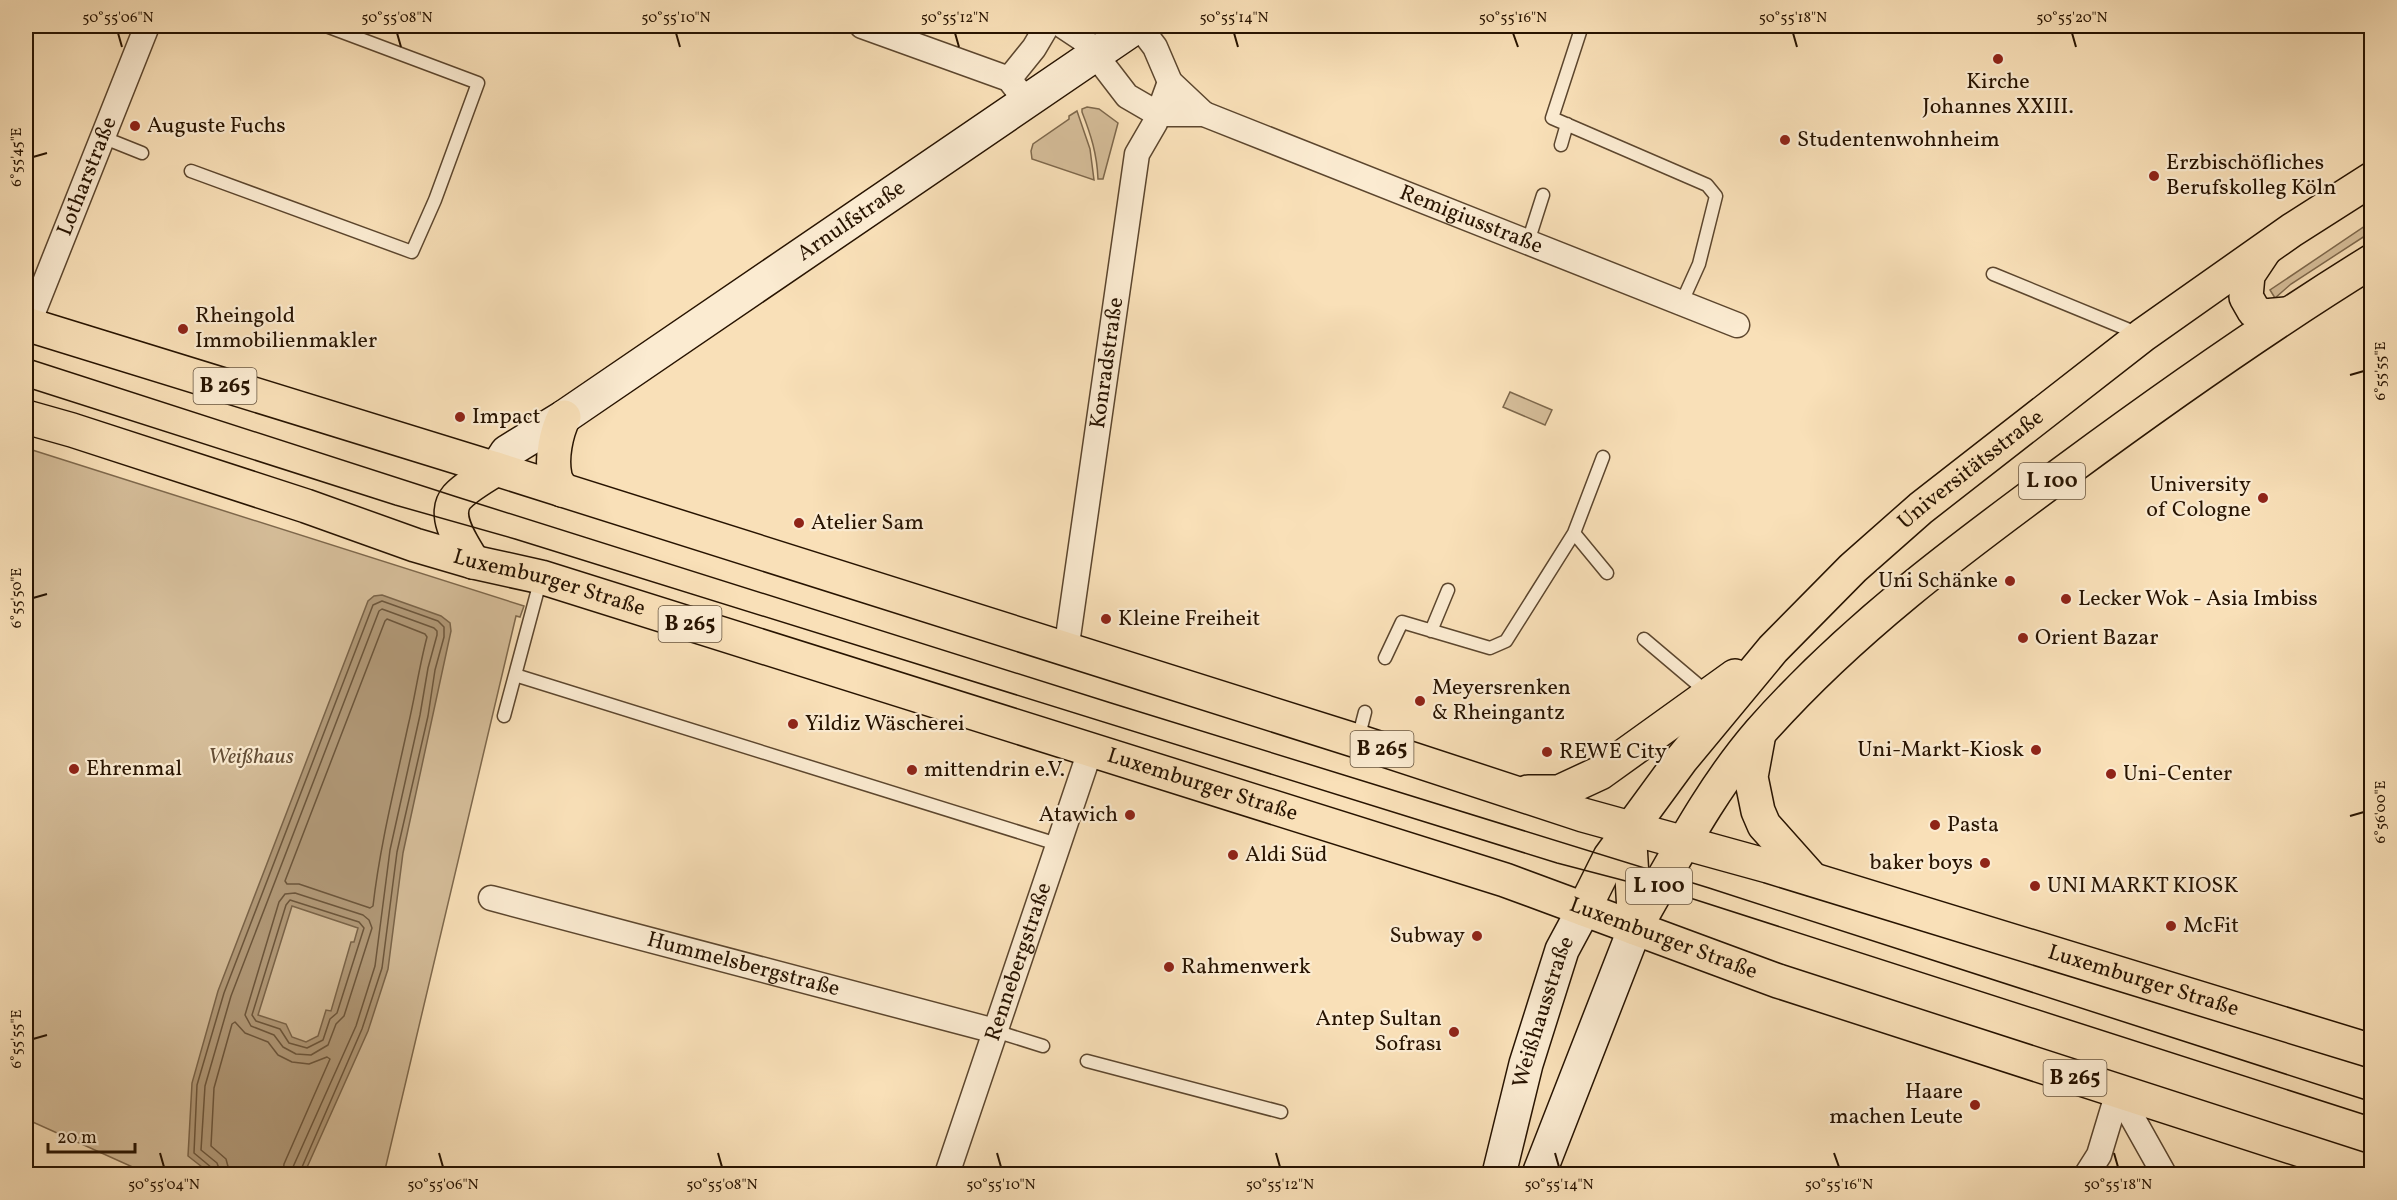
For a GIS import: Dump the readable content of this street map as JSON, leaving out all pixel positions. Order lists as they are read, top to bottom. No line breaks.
{"streets":{"main road":["B 265","Universitätsstraße","L 100","Luxemburger Straße","Weißhausstraße"],"street":["Lotharstraße","Remigiusstraße","Arnulfstraße","Konradstraße","Rennebergstraße","Hummelsbergstraße"]},"crossings":[["Lotharstraße","Luxemburger Straße"],["Remigiusstraße","Arnulfstraße"],["Remigiusstraße","Konradstraße"],["Arnulfstraße","Luxemburger Straße"],["Konradstraße","Luxemburger Straße"],["Universitätsstraße","L 100"],["Universitätsstraße","Luxemburger Straße"],["Universitätsstraße","Weißhausstraße"],["L 100","Luxemburger Straße"],["Luxemburger Straße","Rennebergstraße"],["Luxemburger Straße","Weißhausstraße"],["Rennebergstraße","Hummelsbergstraße"]],"parks":["Weißhaus"],"places":["Kirche Johannes XXIII.","Auguste Fuchs","Studentenwohnheim","Erzbischöfliches Berufskolleg Köln","Rheingold Immobilienmakler","Impact","University of Cologne","Atelier Sam","Uni Schänke","Lecker Wok - Asia Imbiss","Kleine Freiheit","Orient Bazar","Meyersrenken & Rheingantz","Yildiz Wäscherei","Uni-Markt-Kiosk","REWE City","Ehrenmal","mittendrin e.V.","Uni-Center","Atawich","Pasta","Aldi Süd","baker boys","UNI MARKT KIOSK","McFit","Subway","Rahmenwerk","Antep Sultan Sofrası","Haare machen Leute"],"scale_bar":"20 m","coordinates":["50°55'06\"N","50°55'08\"N","50°55'10\"N","50°55'12\"N","50°55'14\"N","50°55'16\"N","50°55'18\"N","50°55'20\"N","6°55'45\"E","6°55'55\"E","6°55'50\"E","6°56'00\"E","50°55'04\"N"]}
